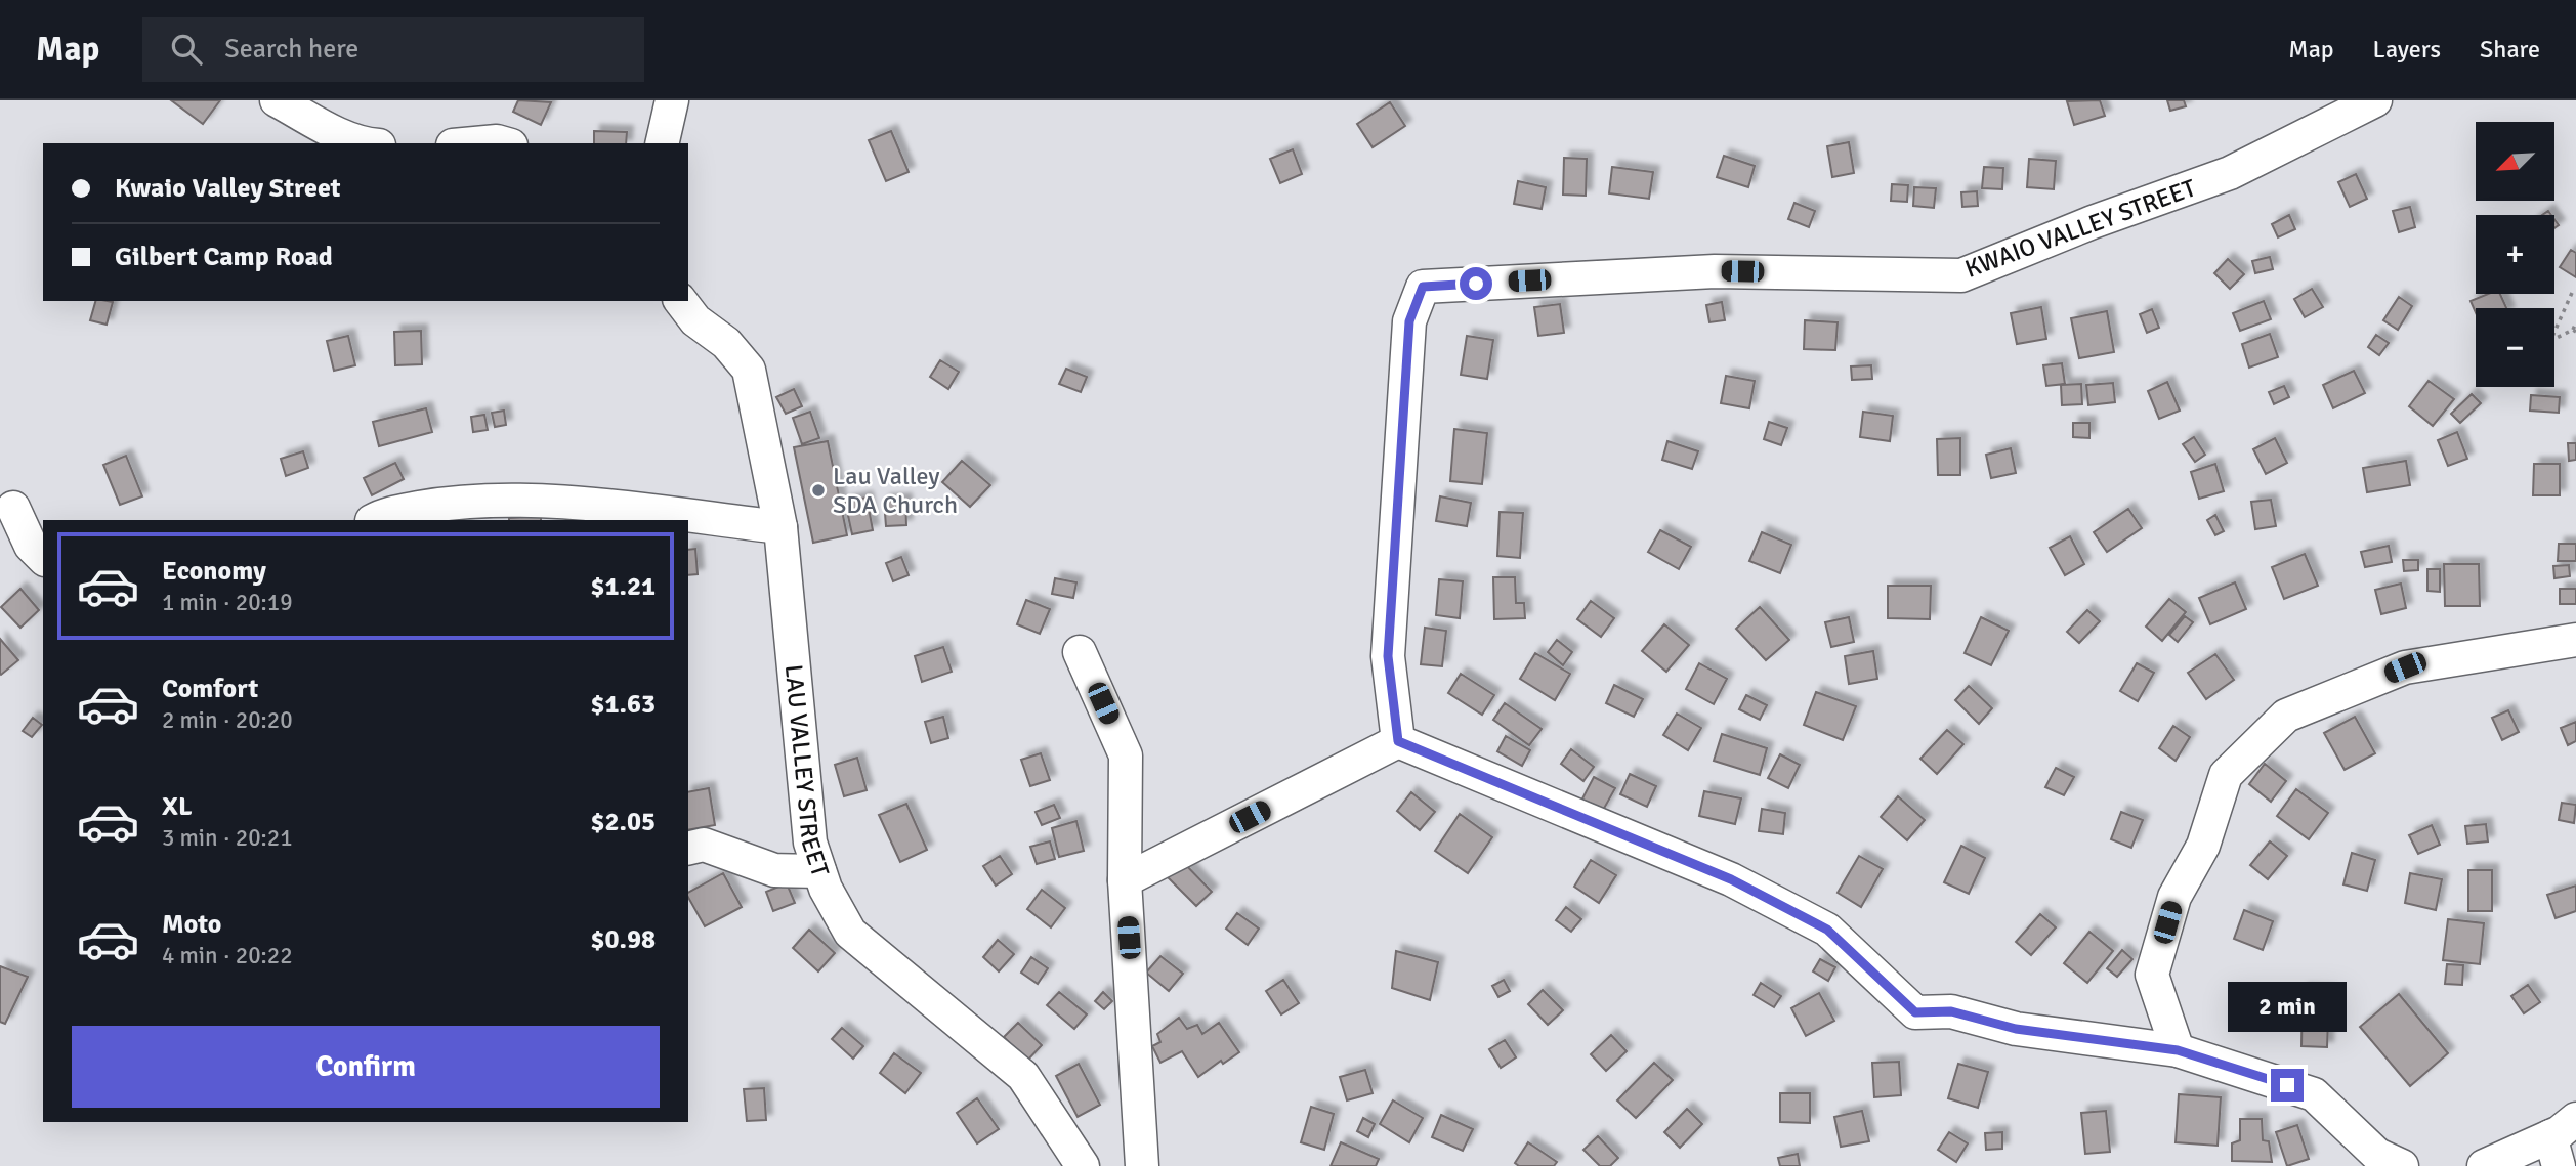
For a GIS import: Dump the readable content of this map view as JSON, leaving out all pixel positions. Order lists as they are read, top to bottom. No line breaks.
{"streets":{"street":["KWAIO VALLEY STREET","LAU VALLEY STREET"]},"places":["Lau Valley SDA Church"],"north":"bottom left","page":{"header":"Map","search":"Search here","nav":["Map","Layers","Share"],"map_buttons":["+","−"],"banner":["Kwaio Valley Street","Gilbert Camp Road"],"list":[{"name":"Economy","note":"1 min · 20:19","value":"$1.21"},{"name":"Comfort","note":"2 min · 20:20","value":"$1.63"},{"name":"XL","note":"3 min · 20:21","value":"$2.05"},{"name":"Moto","note":"4 min · 20:22","value":"$0.98"}],"bubble":"2 min","buttons":"Confirm"}}
